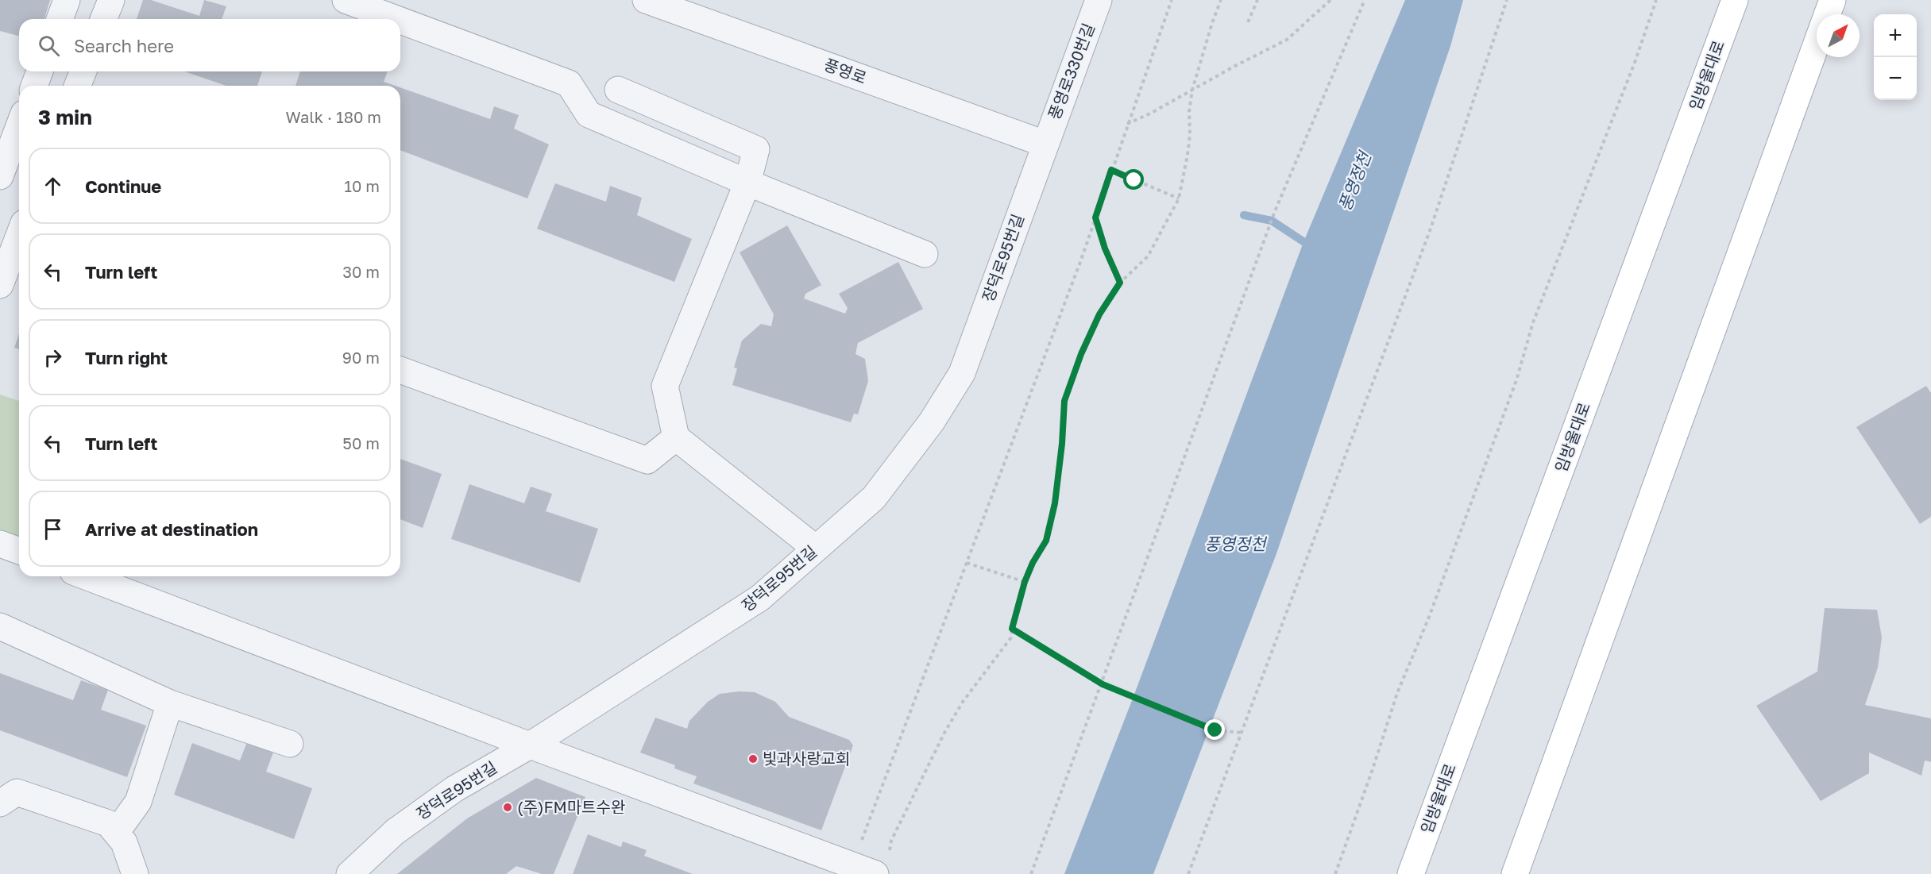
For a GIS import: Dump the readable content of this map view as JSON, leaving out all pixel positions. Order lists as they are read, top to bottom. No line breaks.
{"streets":{"main road":["임방울대로"],"street":["풍영로","풍영로330번길","장덕로95번길"]},"crossings":[["풍영로","풍영로330번길"],["풍영로","장덕로95번길"],["풍영로330번길","장덕로95번길"]],"water":["풍영정천"],"places":["빛과사랑교회","(주)FM마트수완"],"north":"top right","page":{"map_buttons":["+","−"],"search":"Search here","heading":["3 min","Walk · 180 m"],"list":[["Continue","10 m"],["Turn left","30 m"],["Turn right","90 m"],["Turn left","50 m"],"Arrive at destination"]}}
